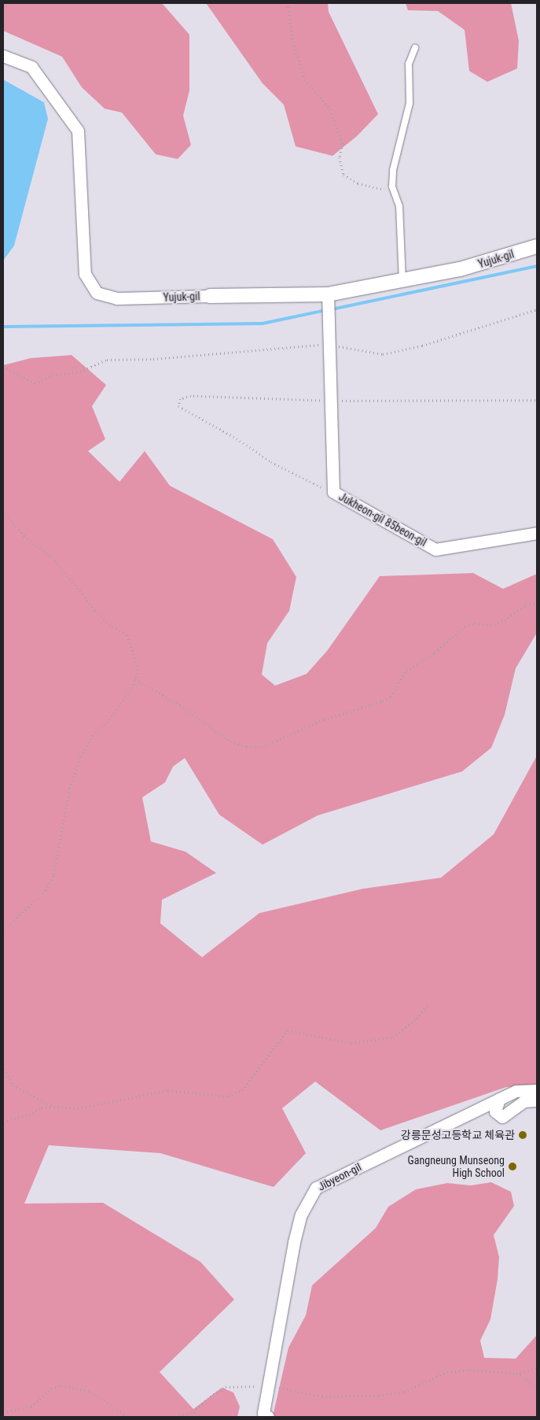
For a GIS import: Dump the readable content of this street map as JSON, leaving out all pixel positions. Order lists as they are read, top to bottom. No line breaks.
{"streets":{"street":["Yujuk-gil","Jukheon-gil 85beon-gil","Jibyeon-gil"]},"crossings":[["Yujuk-gil","Jukheon-gil 85beon-gil"]],"places":["강릉문성고등학교 체육관","Gangneung Munseong High School"]}
